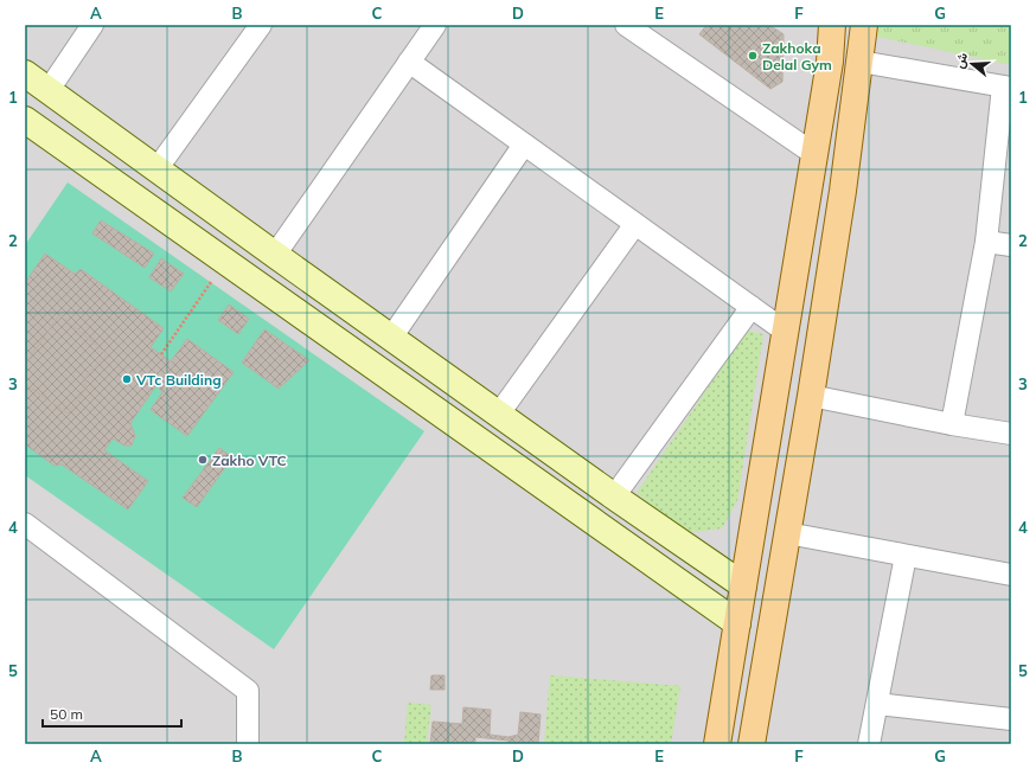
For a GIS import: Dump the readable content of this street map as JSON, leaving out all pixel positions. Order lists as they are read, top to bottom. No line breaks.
{"places":["Zakhoka Delal Gym","VTc Building","Zakho VTC"],"scale_bar":"50 m","north":"left","grid":{"columns":["A","B","C","D","E","F","G"],"rows":["1","2","3","4","5"]}}
